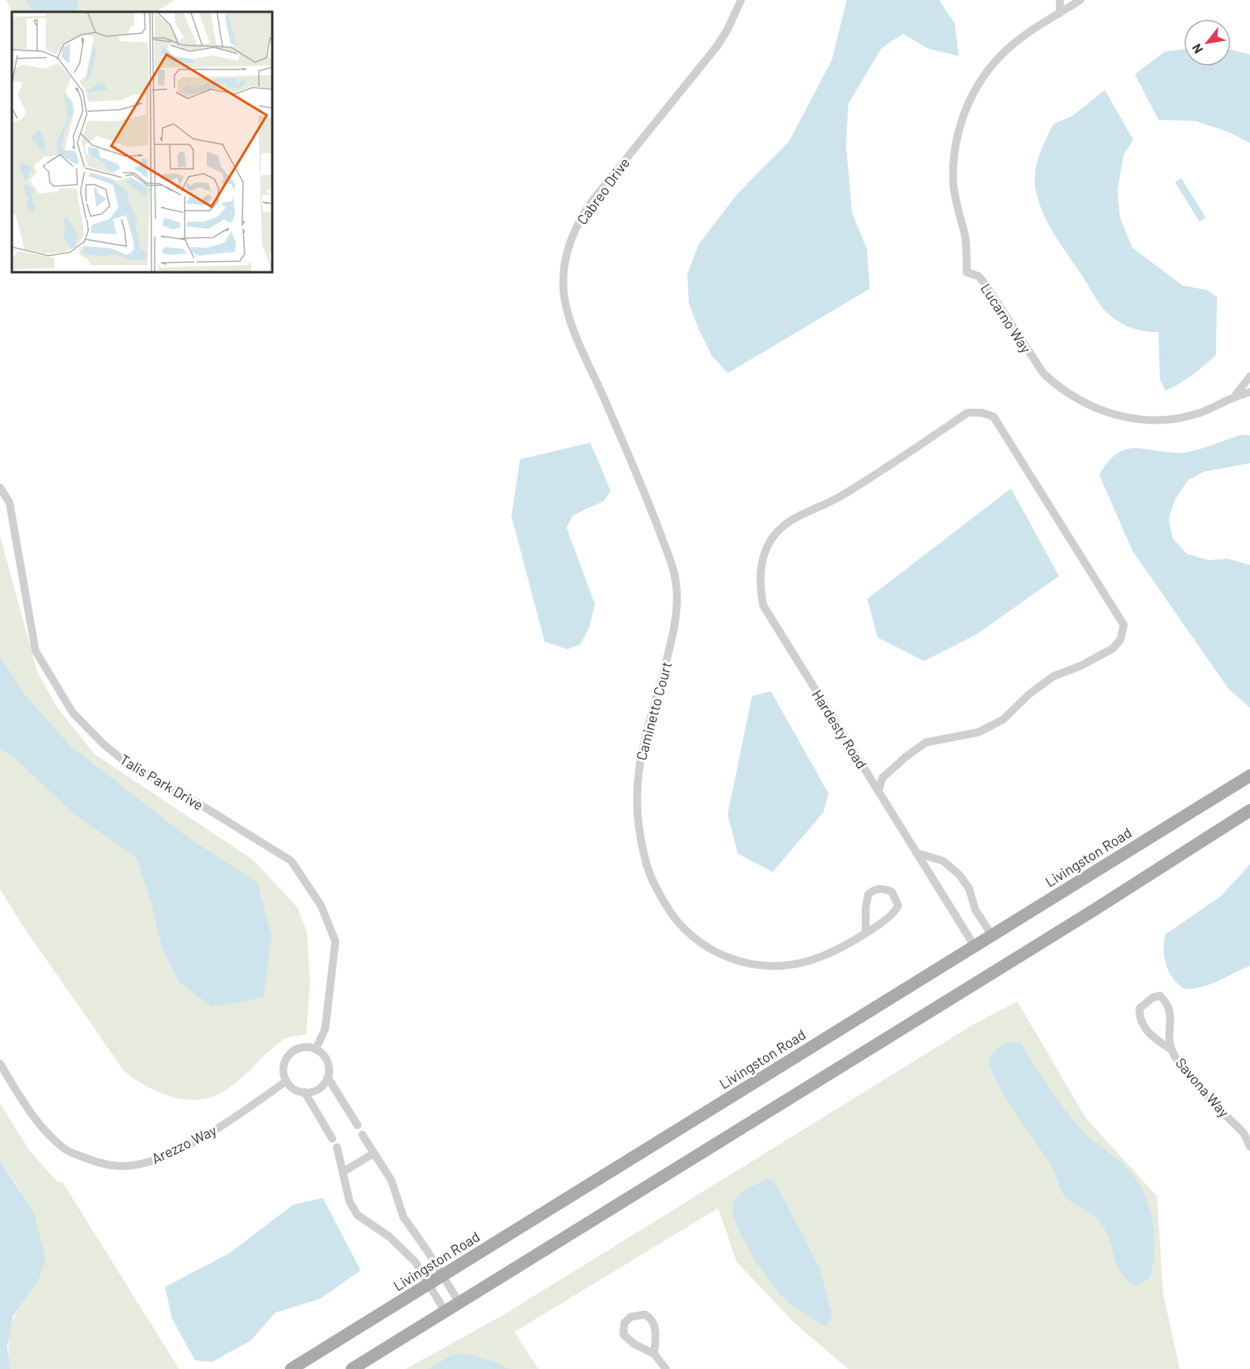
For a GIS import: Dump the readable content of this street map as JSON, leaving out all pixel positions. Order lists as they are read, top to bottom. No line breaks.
{"streets":{"main road":["Livingston Road"],"street":["Cabreo Drive","Lucarno Way","Caminetto Court","Hardesty Road","Talis Park Drive","Savona Way","Arezzo Way"]},"crossings":[["Cabreo Drive","Caminetto Court"],["Hardesty Road","Livingston Road"],["Talis Park Drive","Arezzo Way"]],"north":"bottom left"}
